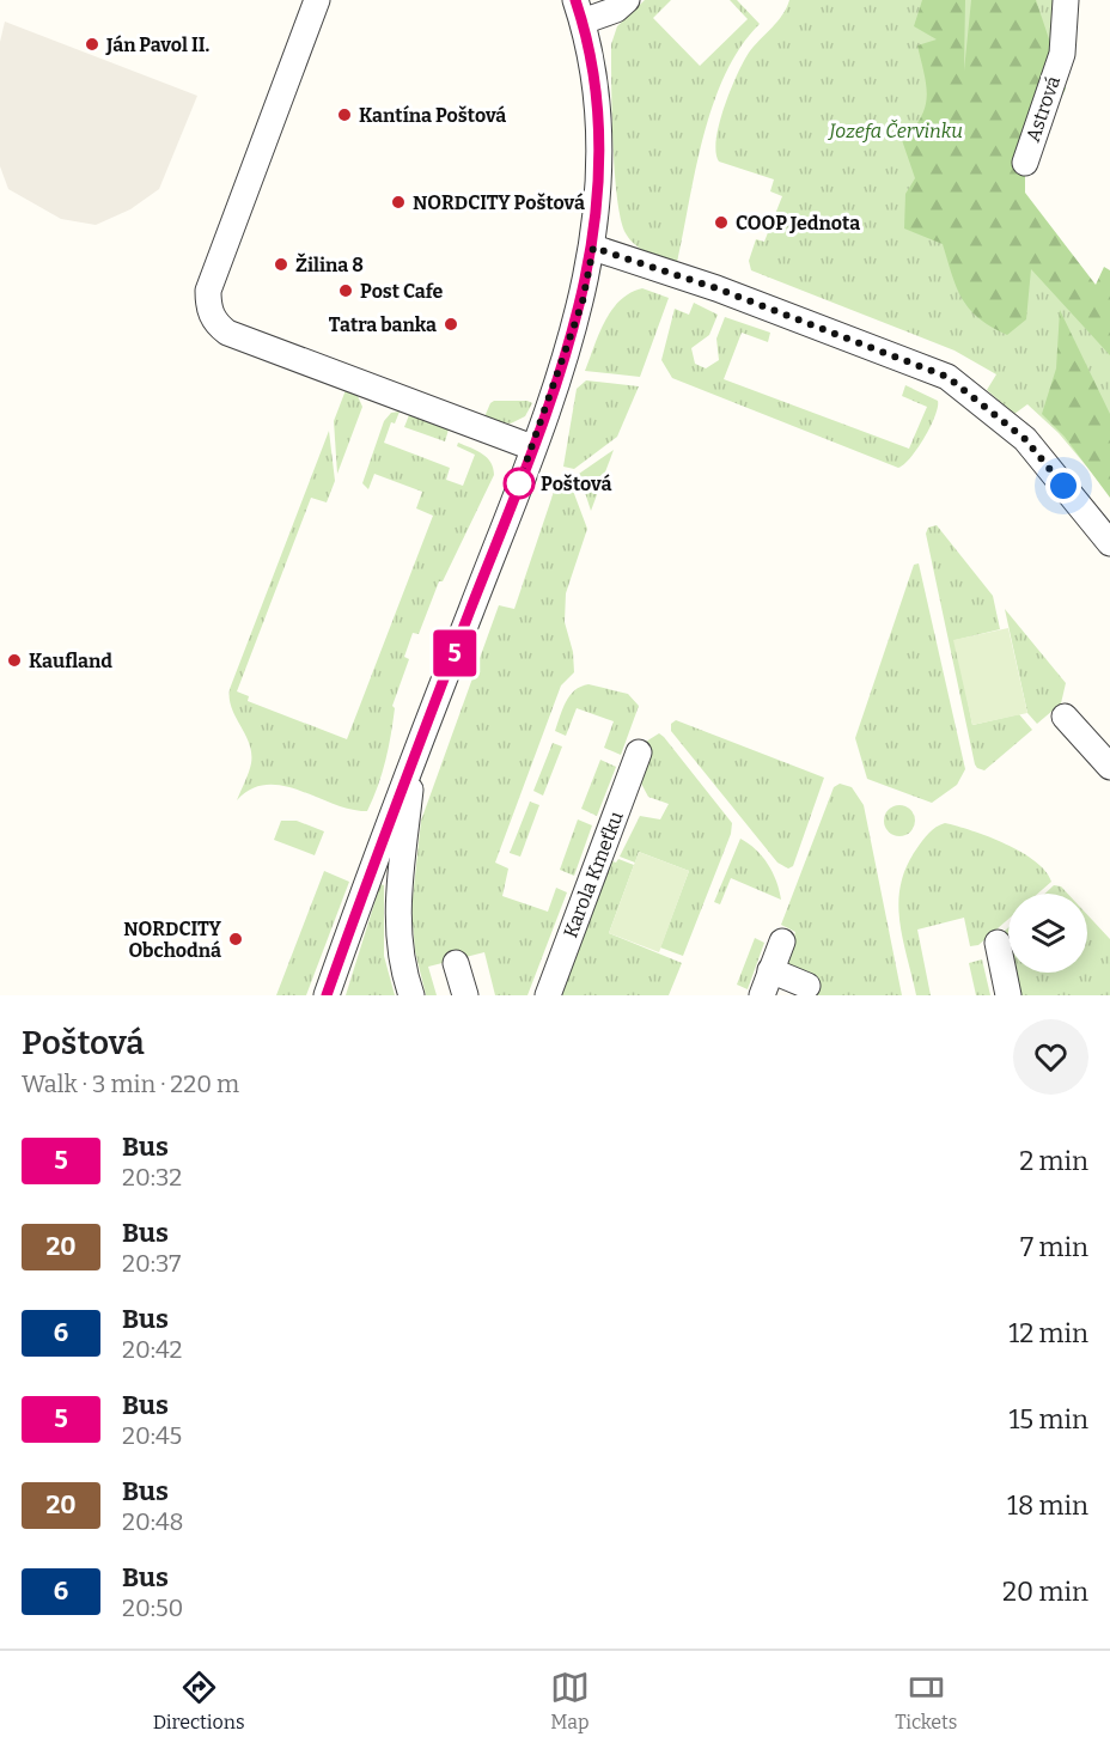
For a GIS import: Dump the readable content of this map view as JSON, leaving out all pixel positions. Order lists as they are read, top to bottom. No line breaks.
{"streets":{"street":["Astrová","Karola Kmeťku"]},"parks":["Jozefa Červinku"],"places":["Ján Pavol II.","Kantína Poštová","NORDCITY Poštová","COOP Jednota","Žilina 8","Post Cafe","Tatra banka","Poštová","Kaufland","NORDCITY Obchodná"],"lines":["bus line 5"],"page":{"on_map":"5","heading":["Poštová","Walk · 3 min · 220 m"],"list":[{"mark":"5","name":"Bus","note":"20:32","value":"2 min"},{"mark":"20","name":"Bus","note":"20:37","value":"7 min"},{"mark":"6","name":"Bus","note":"20:42","value":"12 min"},{"mark":"5","name":"Bus","note":"20:45","value":"15 min"},{"mark":"20","name":"Bus","note":"20:48","value":"18 min"},{"mark":"6","name":"Bus","note":"20:50","value":"20 min"}],"tabs":["Directions","Map","Tickets"]}}
